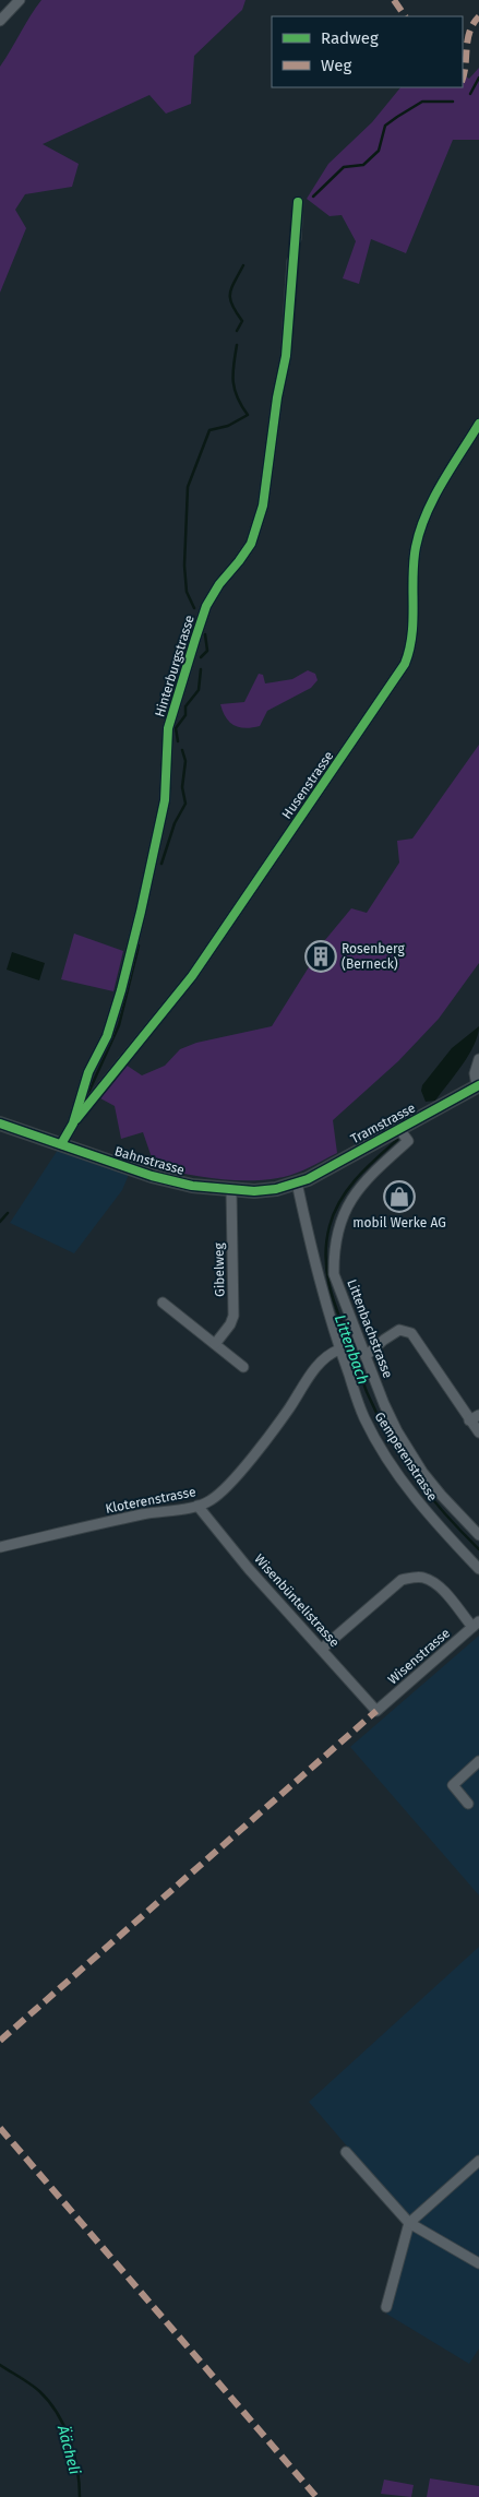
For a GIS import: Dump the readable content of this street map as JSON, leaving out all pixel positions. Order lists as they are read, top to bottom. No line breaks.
{"streets":{"main road":["Tramstrasse","Bahnstrasse"],"street":["Hinterburgstrasse","Husenstrasse","Gibelweg","Littenbachstrasse","Gemperenstrasse","Kloterenstrasse","Wisenbüntelistrasse","Wisenstrasse"]},"crossings":[["Hinterburgstrasse","Husenstrasse"],["Hinterburgstrasse","Bahnstrasse"],["Tramstrasse","Bahnstrasse"],["Tramstrasse","Littenbachstrasse"],["Tramstrasse","Gemperenstrasse"],["Bahnstrasse","Gibelweg"],["Bahnstrasse","Gemperenstrasse"],["Gemperenstrasse","Kloterenstrasse"],["Kloterenstrasse","Wisenbüntelistrasse"],["Wisenbüntelistrasse","Wisenstrasse"]],"water":["Littenbach","Äächeli"],"places":{"building":["Rosenberg (Berneck)"],"shop":["mobil Werke AG"]},"legend":["Radweg","Weg"]}
